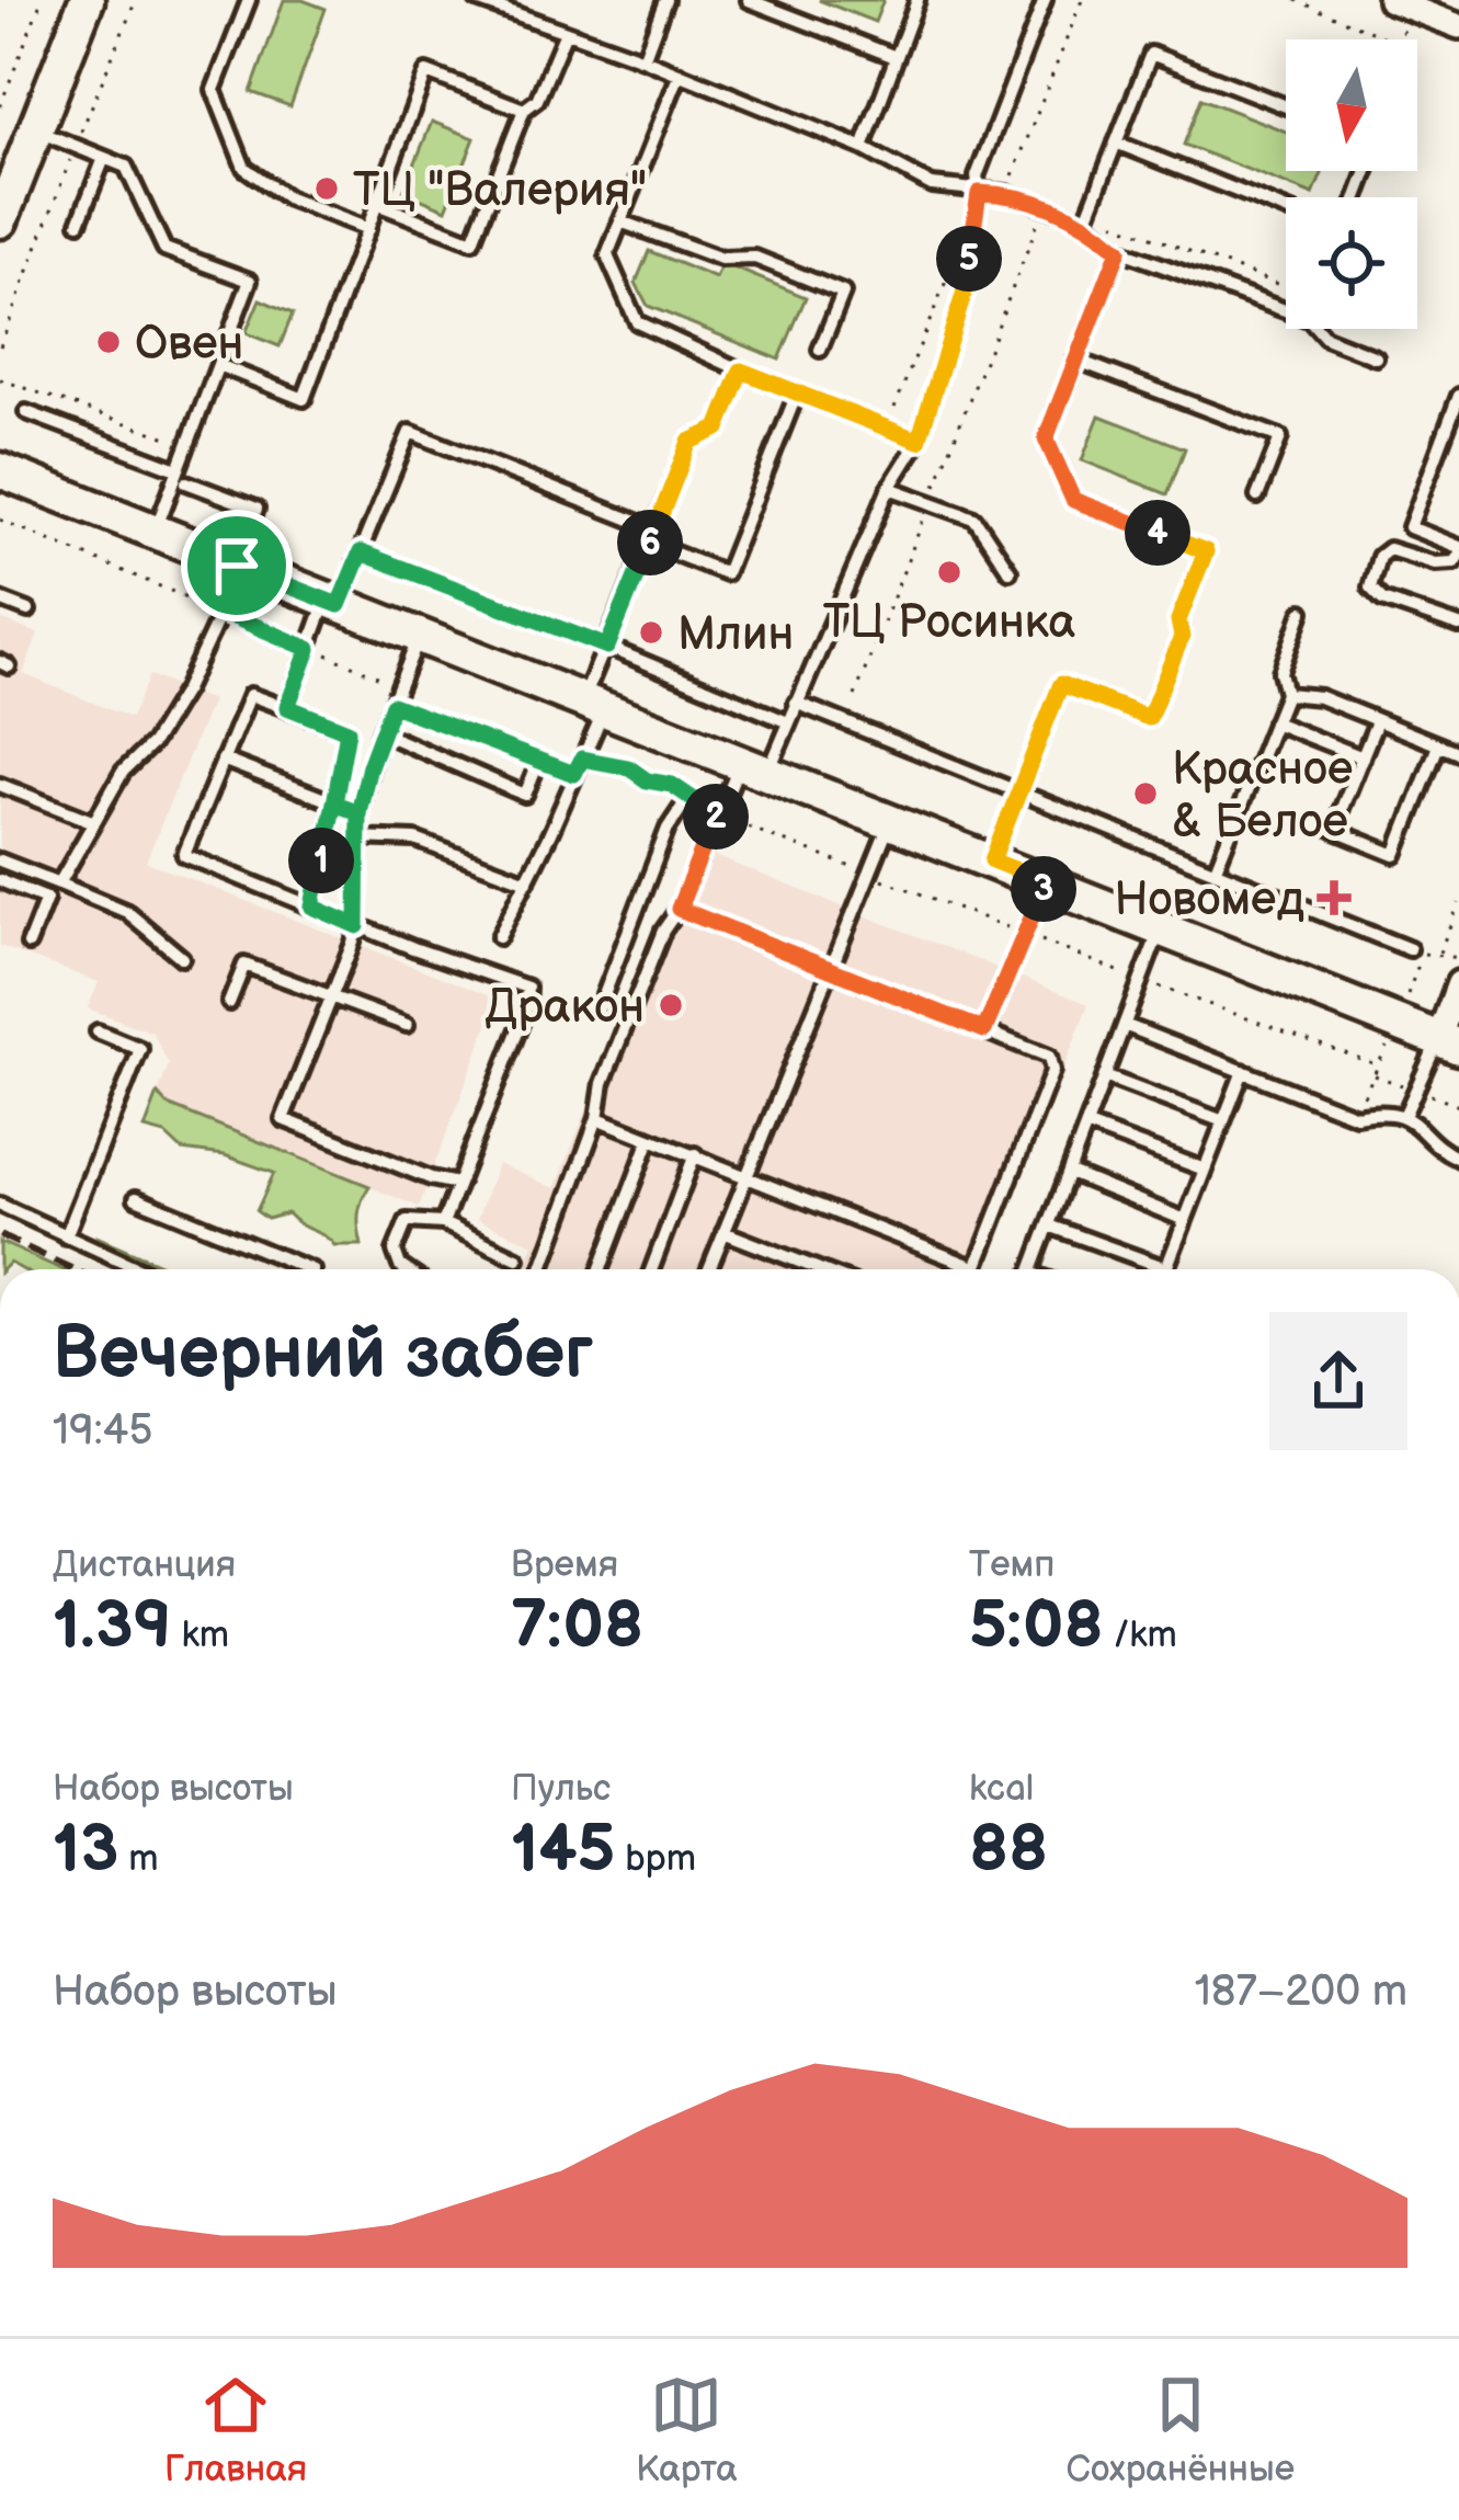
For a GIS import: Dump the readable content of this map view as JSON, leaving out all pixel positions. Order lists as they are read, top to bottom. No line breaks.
{"places":{"other":["ТЦ \"Валерия\"","Овен","ТЦ Росинка","Млин","Красное & Белое","Дракон"],"health":["Новомед"]},"north":"bottom","page":{"pins":["5","4","6","2","1","3"],"heading":["Вечерний забег","19:45"],"stats":[["Дистанция","1.39 km"],["Время","7:08"],["Темп","5:08 /km"],["Набор высоты","13 m"],["Пульс","145 bpm"],["kcal","88"]],"chart":["Набор высоты","187–200 m"],"tabs":["Главная","Карта","Сохранённые"]}}
